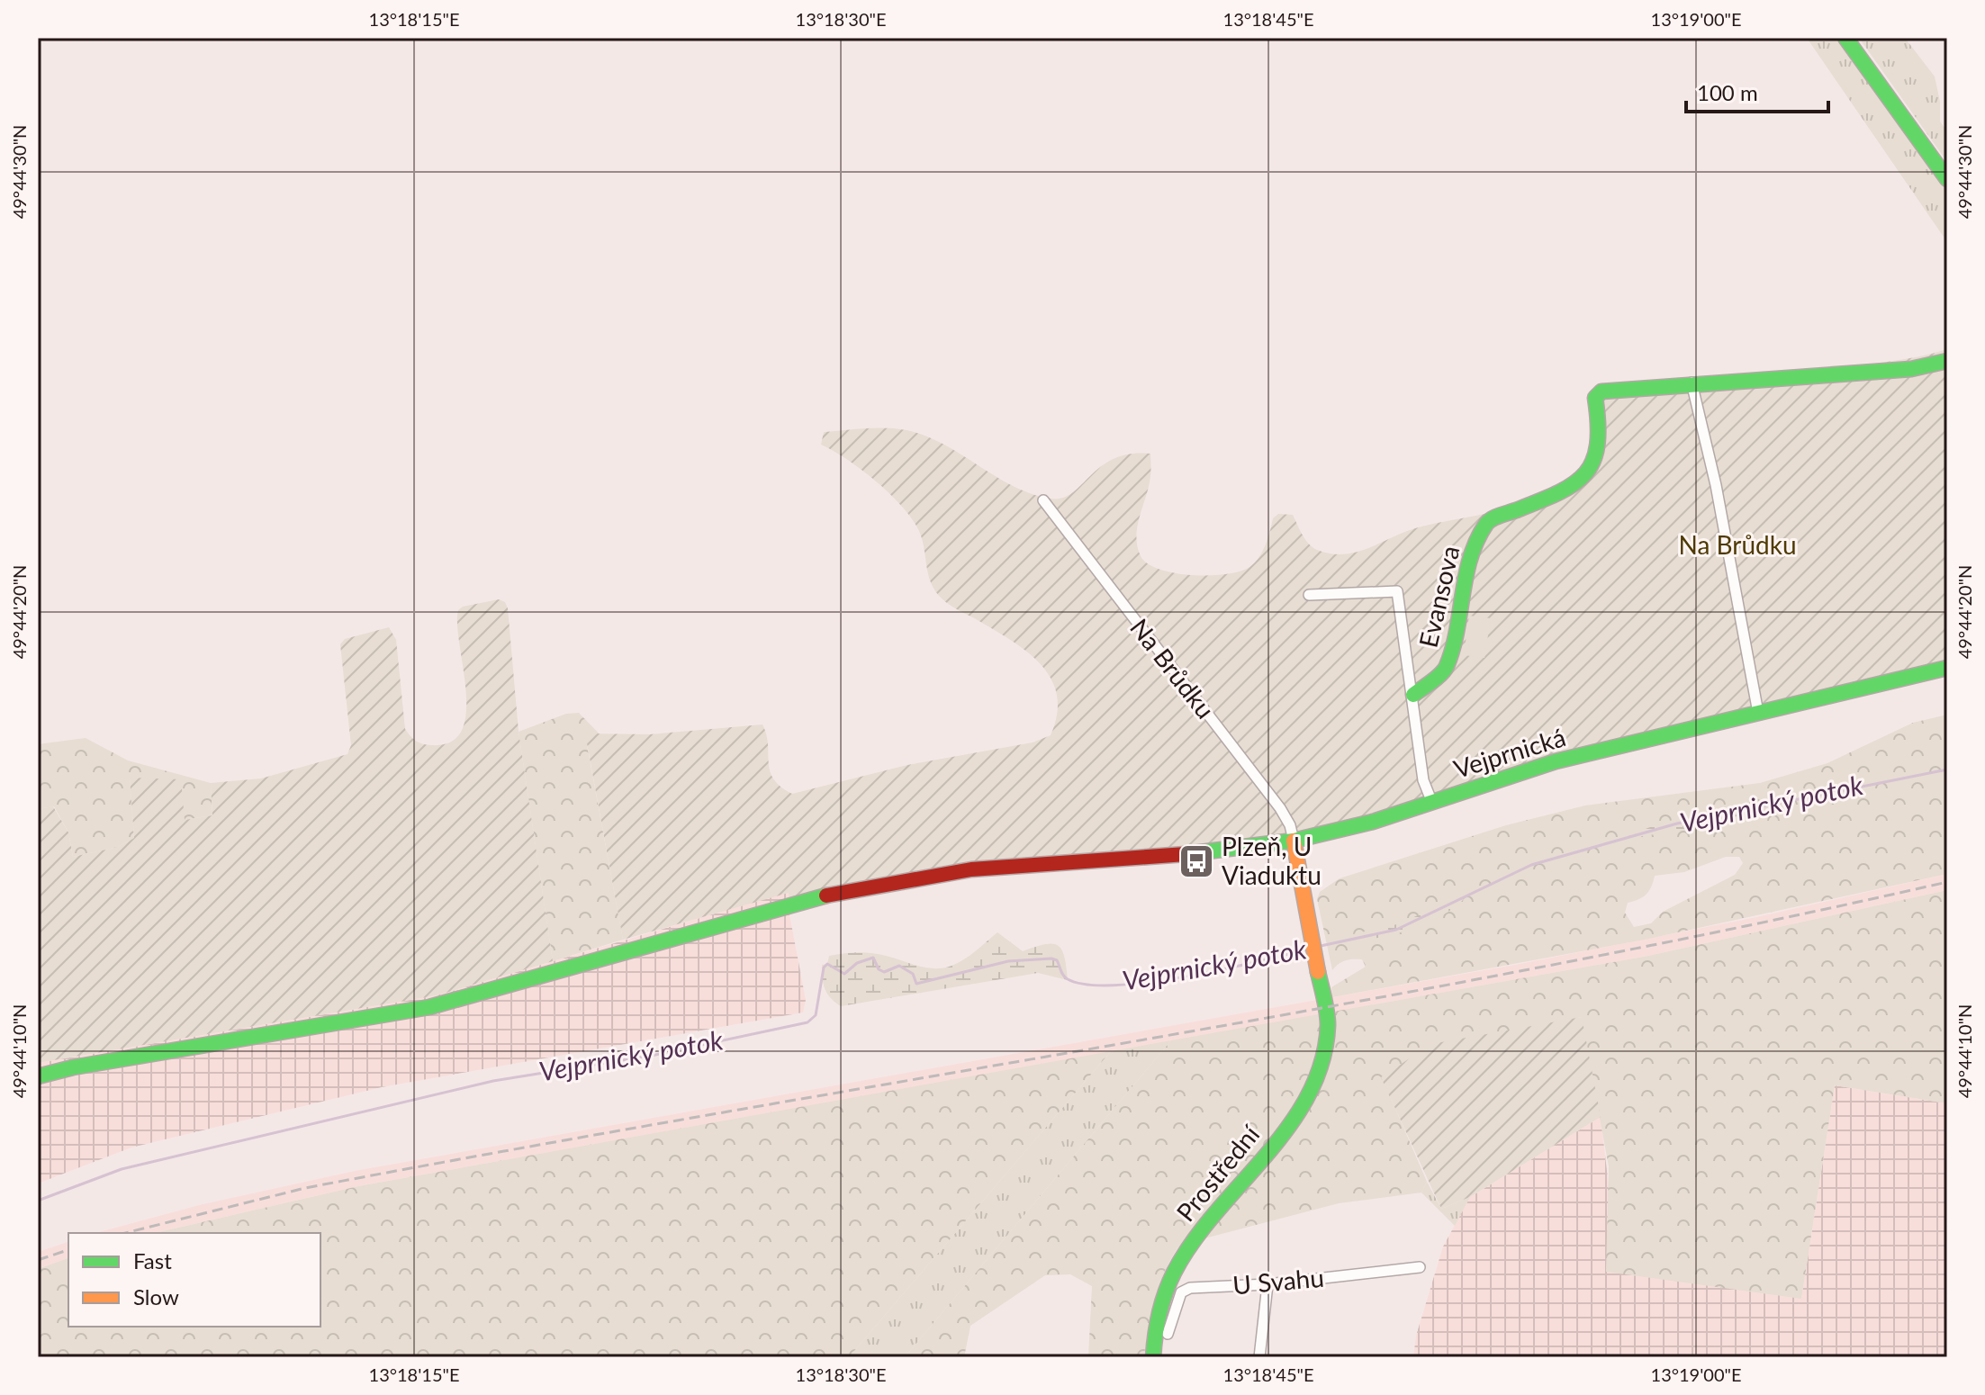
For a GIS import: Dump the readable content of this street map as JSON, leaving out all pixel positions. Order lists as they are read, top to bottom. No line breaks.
{"streets":{"main road":["Evansova","Vejprnická","Prostřední"],"street":["Na Brůdku","U Svahu"]},"crossings":[["Evansova","Vejprnická"],["Na Brůdku","Vejprnická"],["Na Brůdku","Prostřední"],["Vejprnická","Prostřední"]],"water":["Vejprnický potok"],"parks":["Na Brůdku"],"places":{"bus stop":["Plzeň, U Viaduktu"]},"legend":["Fast","Slow"],"scale_bar":"100 m","coordinates":["13°18'15\"E","13°18'30\"E","13°18'45\"E","13°19'00\"E","49°44'30\"N","49°44'20\"N","49°44'10\"N"]}
